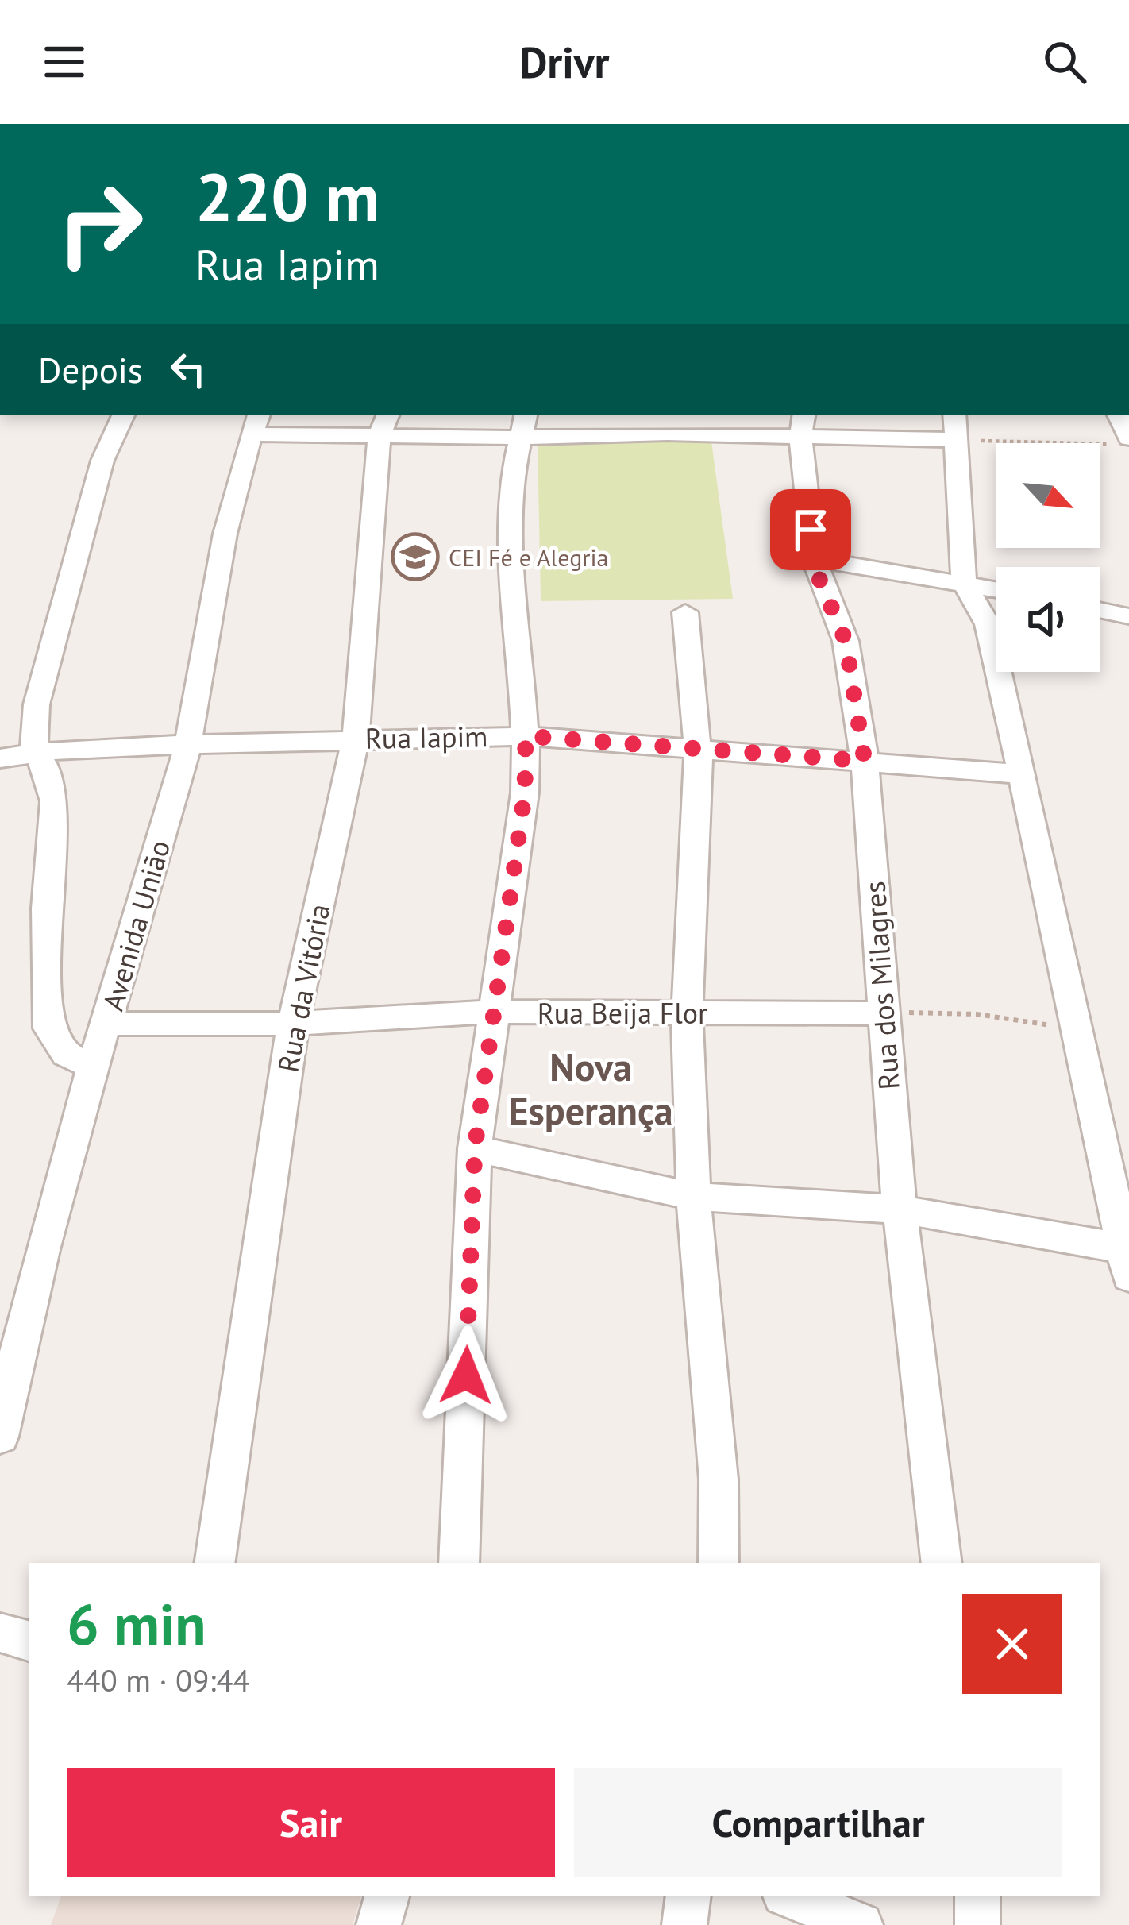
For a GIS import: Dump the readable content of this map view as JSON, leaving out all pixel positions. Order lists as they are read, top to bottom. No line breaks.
{"streets":{"street":["Rua Iapim","Avenida União","Rua dos Milagres","Rua da Vitória","Rua Beija Flor"]},"crossings":[["Rua Iapim","Avenida União"],["Rua Iapim","Rua dos Milagres"],["Rua Iapim","Rua da Vitória"],["Avenida União","Rua Beija Flor"],["Rua dos Milagres","Rua Beija Flor"],["Rua da Vitória","Rua Beija Flor"]],"districts":["Nova Esperança"],"places":{"school or university":["CEI Fé e Alegria"]},"north":"bottom right","page":{"header":"Drivr","turn":["220 m","Rua Iapim"],"then":"Depois","heading":["6 min","440 m · 09:44"],"buttons":["Sair","Compartilhar"]}}
